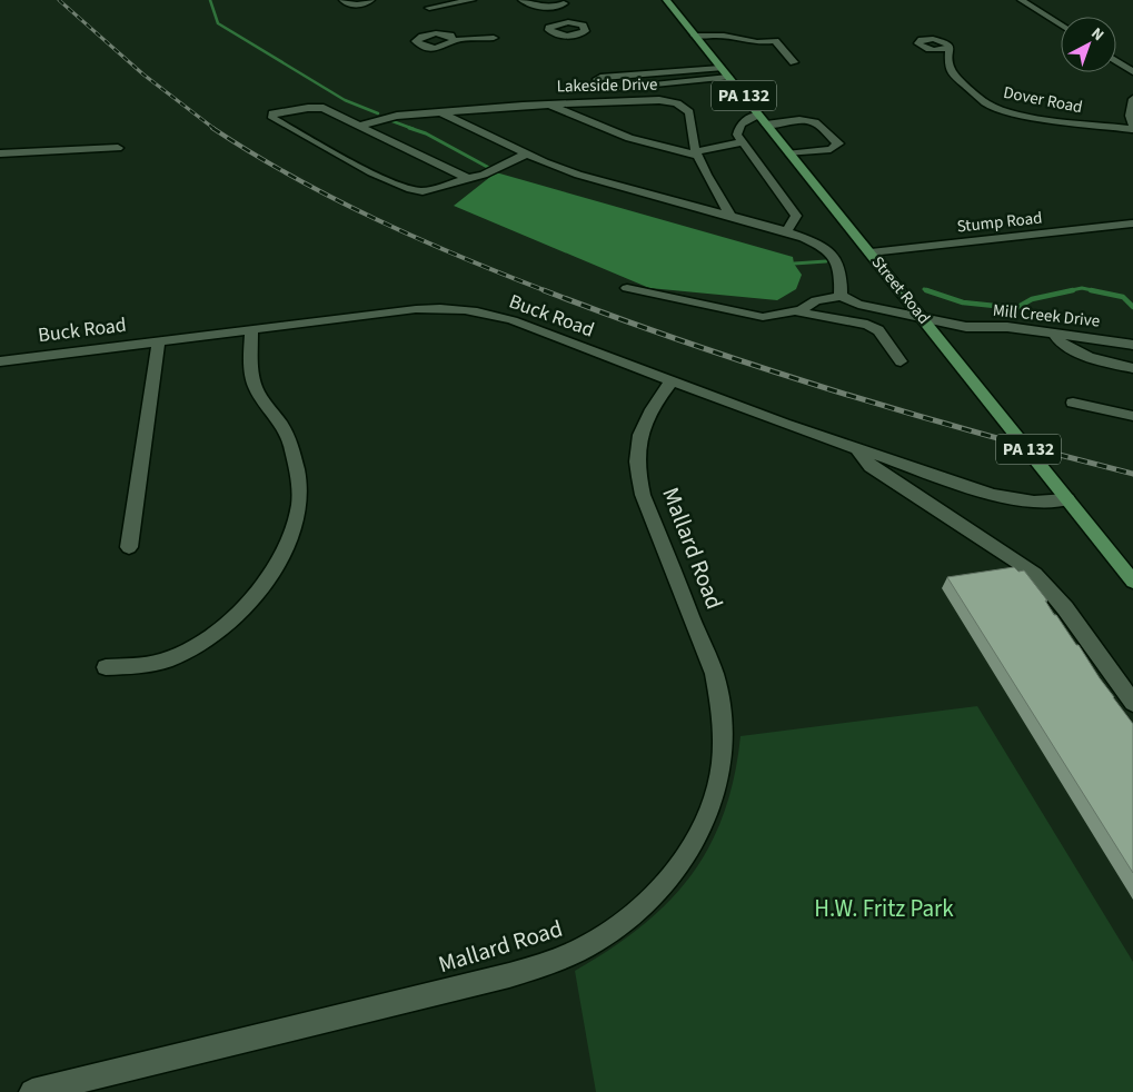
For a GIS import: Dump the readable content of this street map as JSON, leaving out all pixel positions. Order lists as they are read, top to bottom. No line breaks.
{"streets":{"main road":["PA 132","Street Road"],"street":["Lakeside Drive","Dover Road","Stump Road","Buck Road","Mill Creek Drive","Mallard Road"]},"crossings":[["Stump Road","Street Road"],["Street Road","Buck Road"],["Street Road","Mill Creek Drive"],["Buck Road","Mallard Road"]],"parks":["H.W. Fritz Park"],"north":"top right"}
